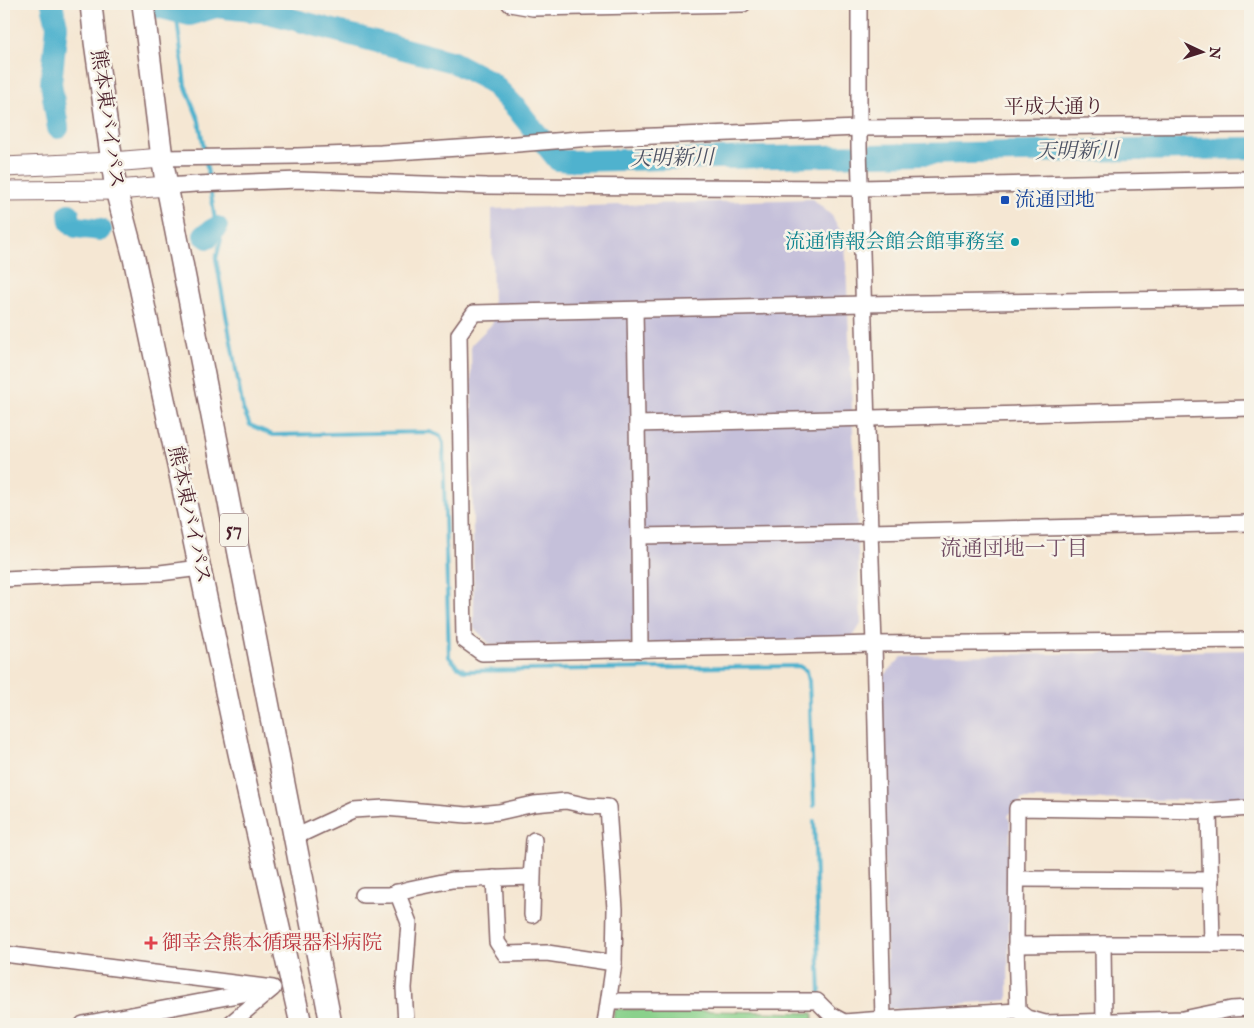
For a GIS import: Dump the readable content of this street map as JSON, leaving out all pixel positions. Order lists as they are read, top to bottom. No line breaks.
{"streets":{"highway":["熊本東バイパス","57"],"street":["平成大通り"]},"crossings":[["平成大通り","熊本東バイパス"]],"districts":["流通団地一丁目"],"water":["天明新川"],"places":{"transit":["流通団地"],"other":["流通情報会館会館事務室"],"health":["御幸会熊本循環器科病院"]},"north":"right"}
